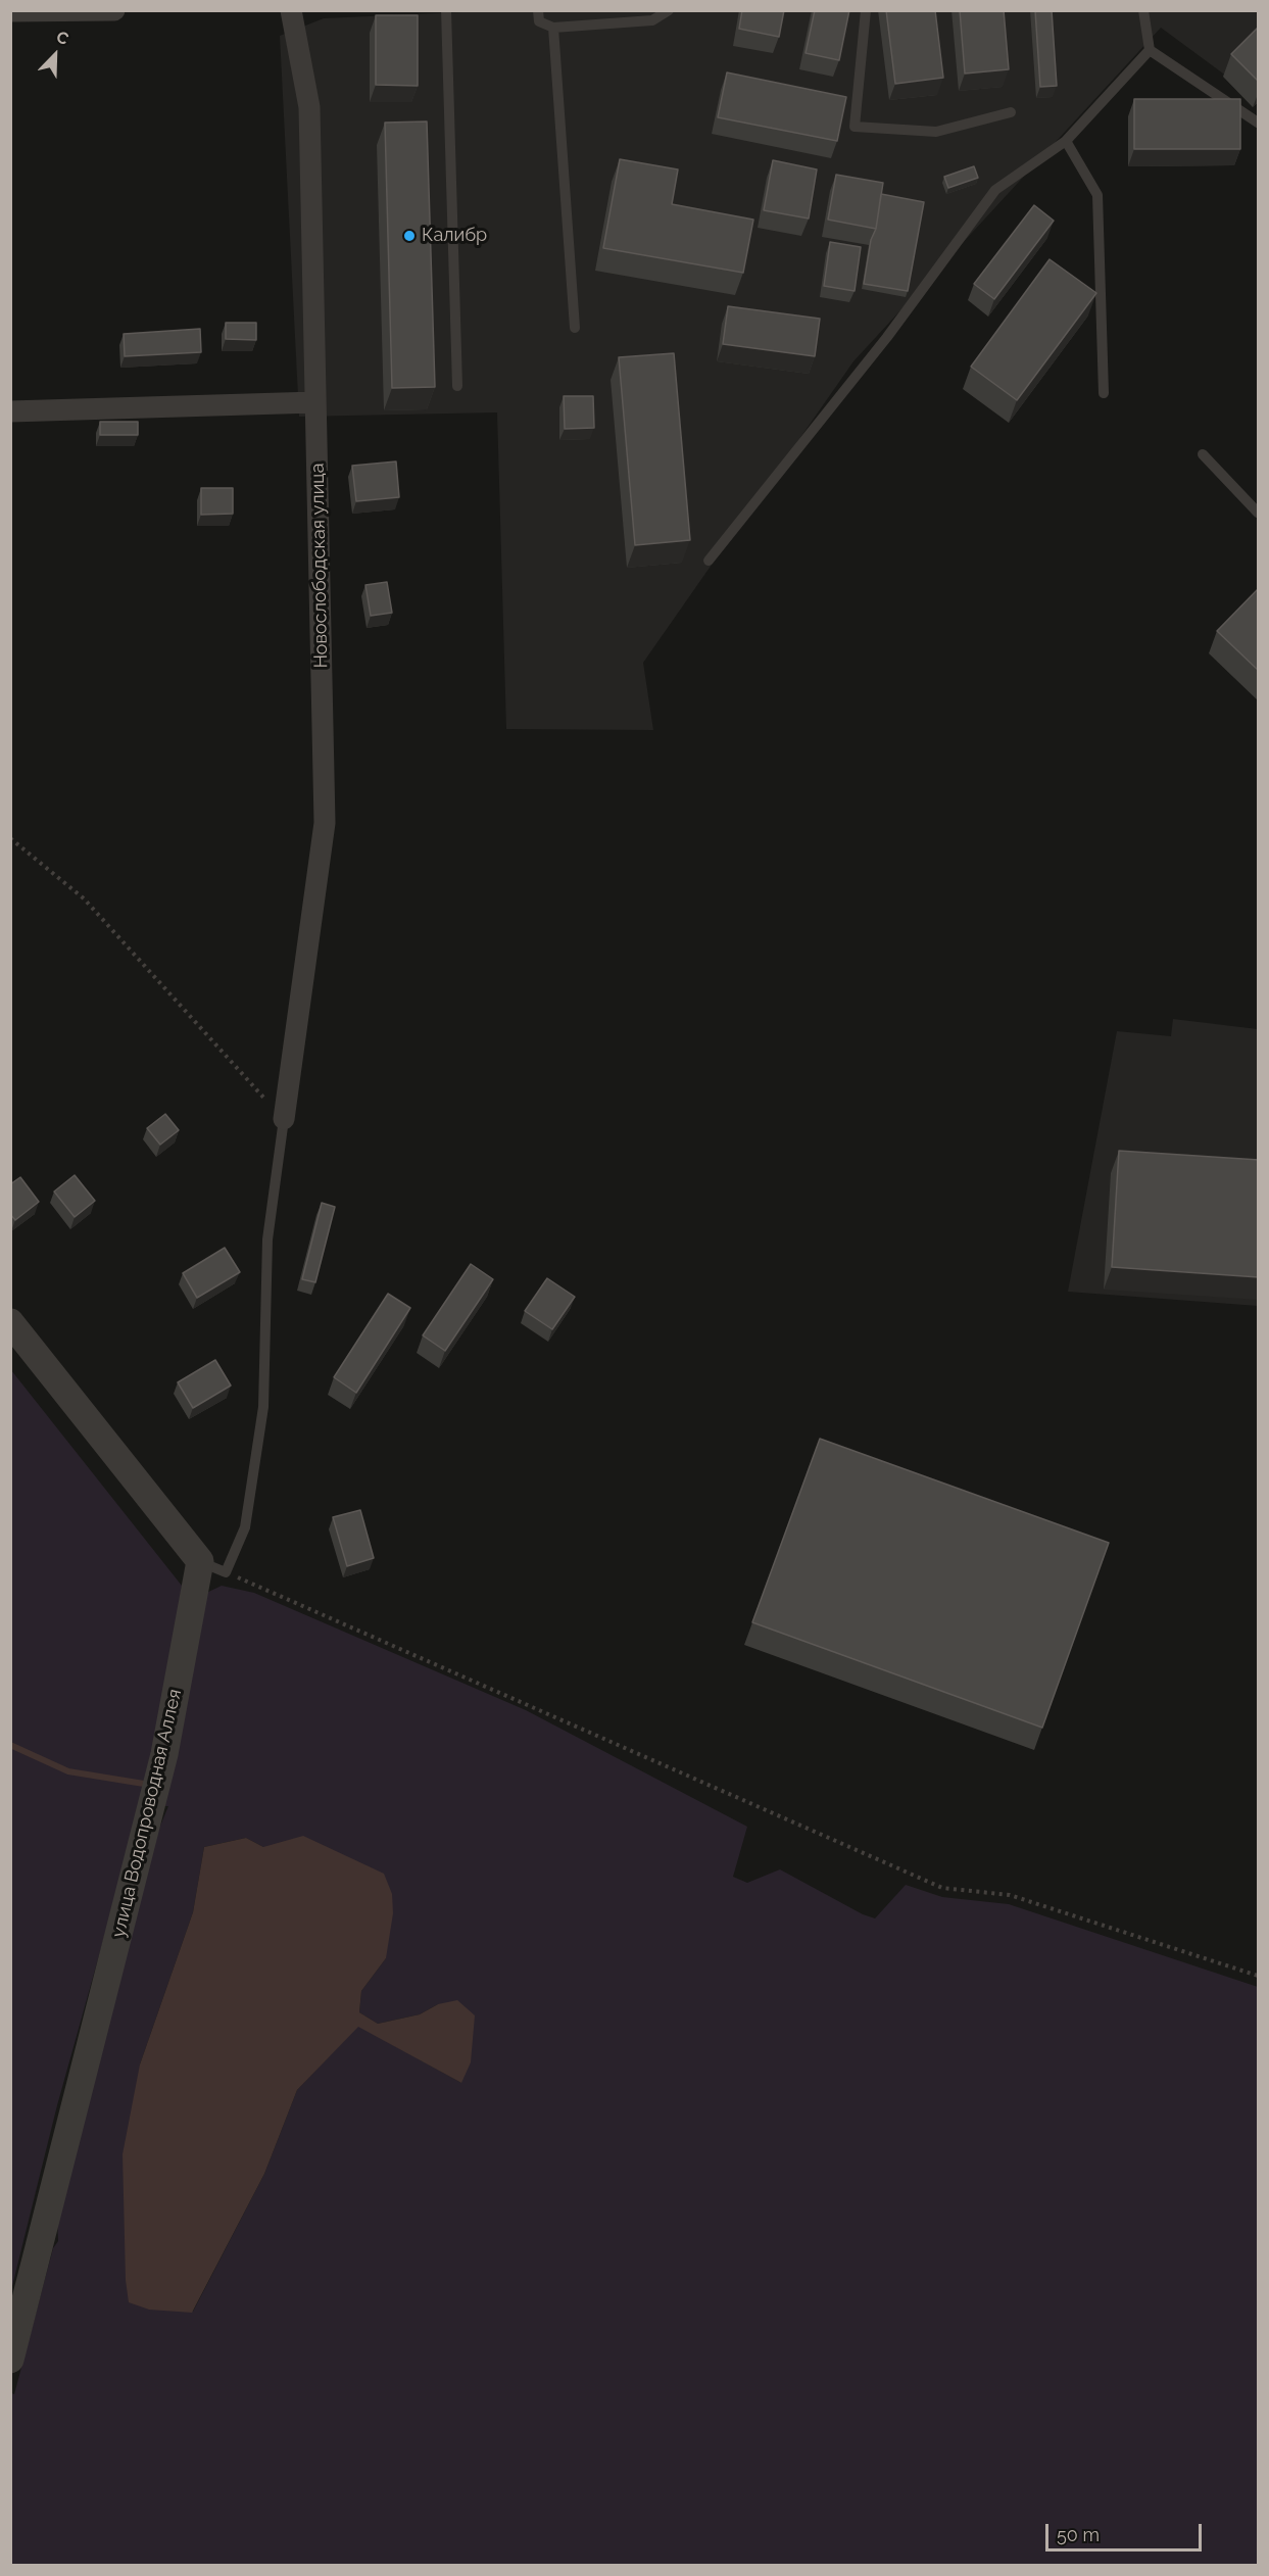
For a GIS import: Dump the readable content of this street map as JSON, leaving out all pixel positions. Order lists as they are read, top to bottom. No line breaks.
{"streets":{"street":["Новослободская улица","улица Водопроводная Аллея"]},"places":["Калибр"],"scale_bar":"50 m","north":"top right"}
